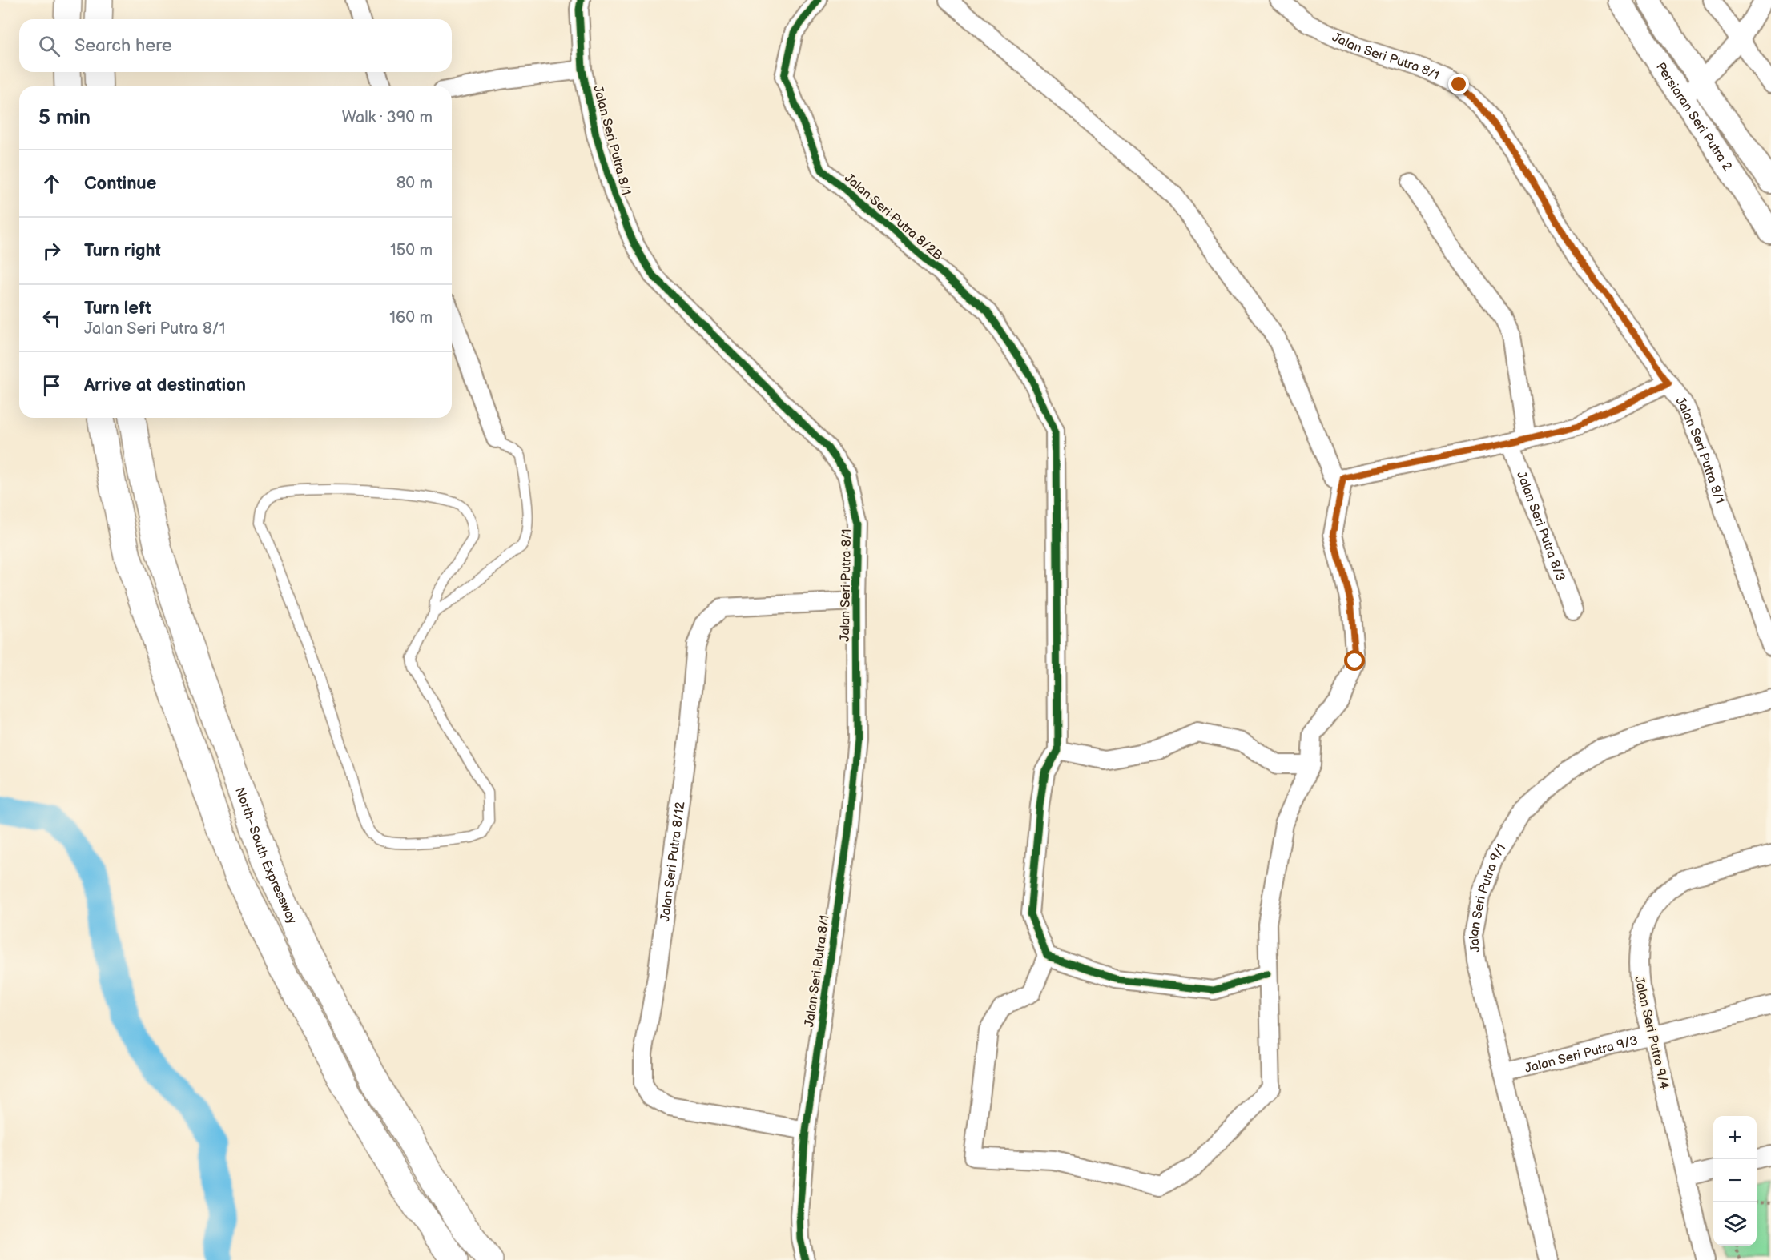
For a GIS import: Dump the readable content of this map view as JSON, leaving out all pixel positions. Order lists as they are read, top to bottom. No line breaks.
{"streets":{"highway":["North–South Expressway"],"street":["Jalan Seri Putra 8/1","Persiaran Seri Putra 2","Jalan Seri Putra 8/2B","Jalan Seri Putra 8/3","Jalan Seri Putra 8/12","Jalan Seri Putra 9/1","Jalan Seri Putra 9/4","Jalan Seri Putra 9/3"]},"crossings":[["Jalan Seri Putra 8/1","Jalan Seri Putra 8/12"],["Jalan Seri Putra 9/1","Jalan Seri Putra 9/3"],["Jalan Seri Putra 9/4","Jalan Seri Putra 9/3"]],"page":{"search":"Search here","heading":["5 min","Walk · 390 m"],"list":[["Continue","80 m"],["Turn right","150 m"],["Turn left","Jalan Seri Putra 8/1","160 m"],"Arrive at destination"],"map_buttons":["+","−"]}}
